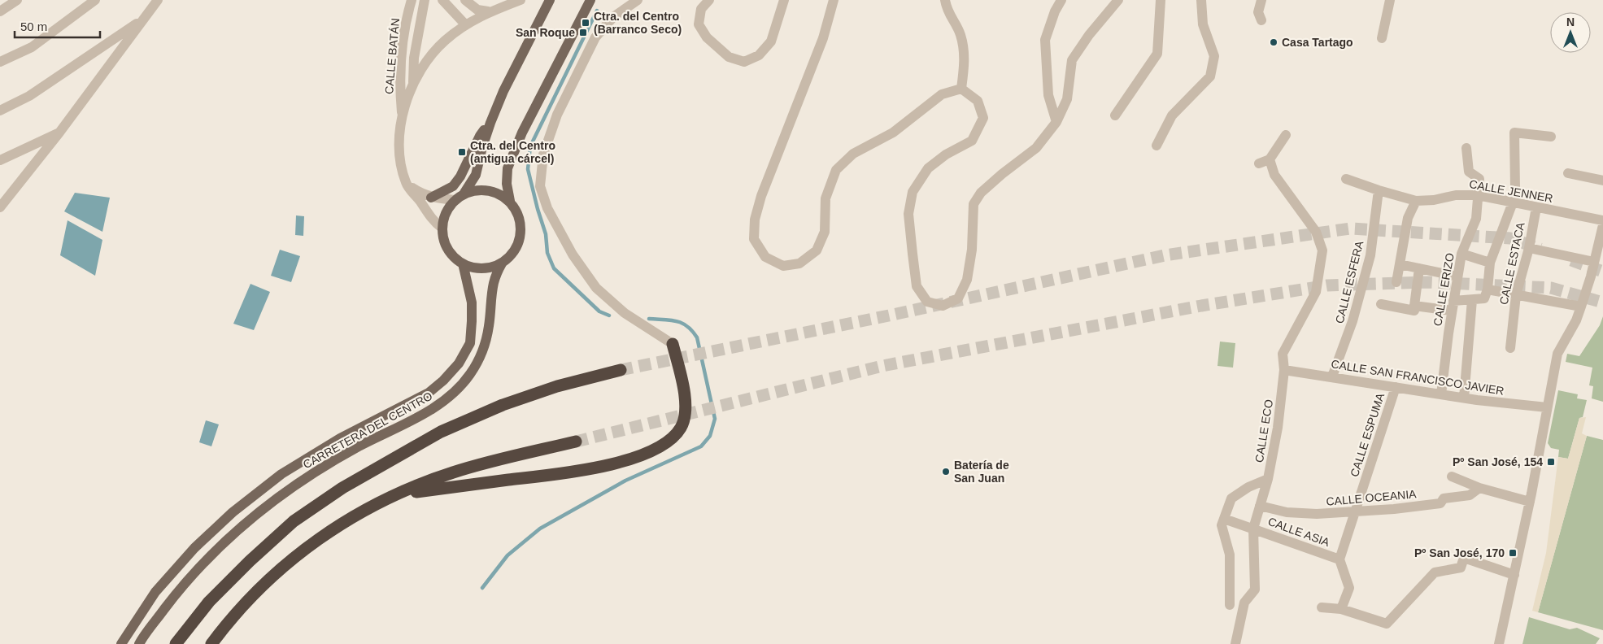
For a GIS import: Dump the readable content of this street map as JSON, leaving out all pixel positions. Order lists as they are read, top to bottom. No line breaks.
{"streets":{"main road":["CARRETERA DEL CENTRO"],"street":["CALLE BATÁN","CALLE JENNER","CALLE ESTACA","CALLE ESFERA","CALLE ERIZO","CALLE SAN FRANCISCO JAVIER","CALLE ECO","CALLE ESPUMA","CALLE OCEANIA","CALLE ASIA"]},"crossings":[["CALLE JENNER","CALLE ESTACA"],["CALLE JENNER","CALLE ESFERA"],["CALLE JENNER","CALLE ERIZO"],["CALLE ESFERA","CALLE SAN FRANCISCO JAVIER"],["CALLE ERIZO","CALLE SAN FRANCISCO JAVIER"],["CALLE SAN FRANCISCO JAVIER","CALLE ECO"],["CALLE SAN FRANCISCO JAVIER","CALLE ESPUMA"],["CALLE ECO","CALLE ASIA"],["CALLE ESPUMA","CALLE OCEANIA"],["CALLE ESPUMA","CALLE ASIA"]],"places":{"transit":["Ctra. del Centro (Barranco Seco)","San Roque","Ctra. del Centro (antigua cárcel)","Pº San José, 154","Pº San José, 170"],"other":["Casa Tartago","Batería de San Juan"]},"scale_bar":"50 m","north":"top"}
